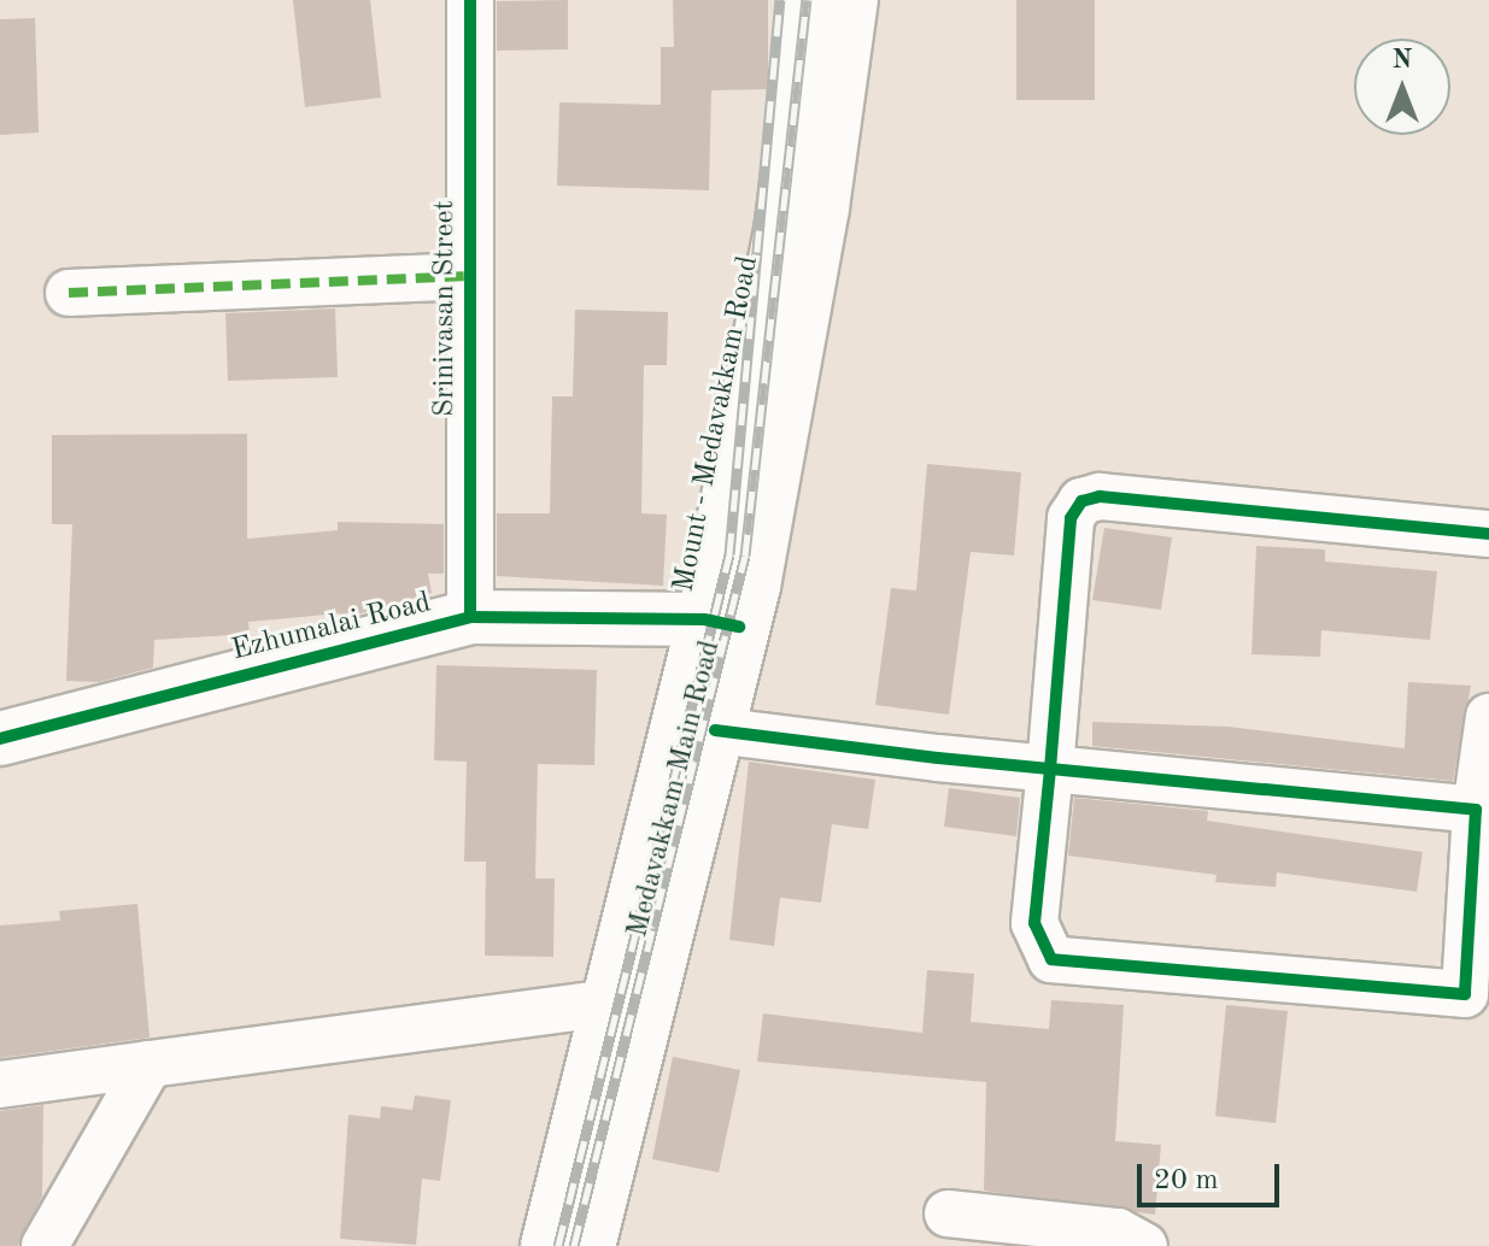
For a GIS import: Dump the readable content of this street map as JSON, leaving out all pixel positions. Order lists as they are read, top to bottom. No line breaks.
{"streets":{"main road":["Mount - Medavakkam Road","Ezhumalai Road","Medavakkam Main Road"],"street":["Srinivasan Street"]},"crossings":[["Srinivasan Street","Ezhumalai Road"],["Mount - Medavakkam Road","Ezhumalai Road"],["Mount - Medavakkam Road","Medavakkam Main Road"],["Ezhumalai Road","Medavakkam Main Road"]],"scale_bar":"20 m","north":"top"}
